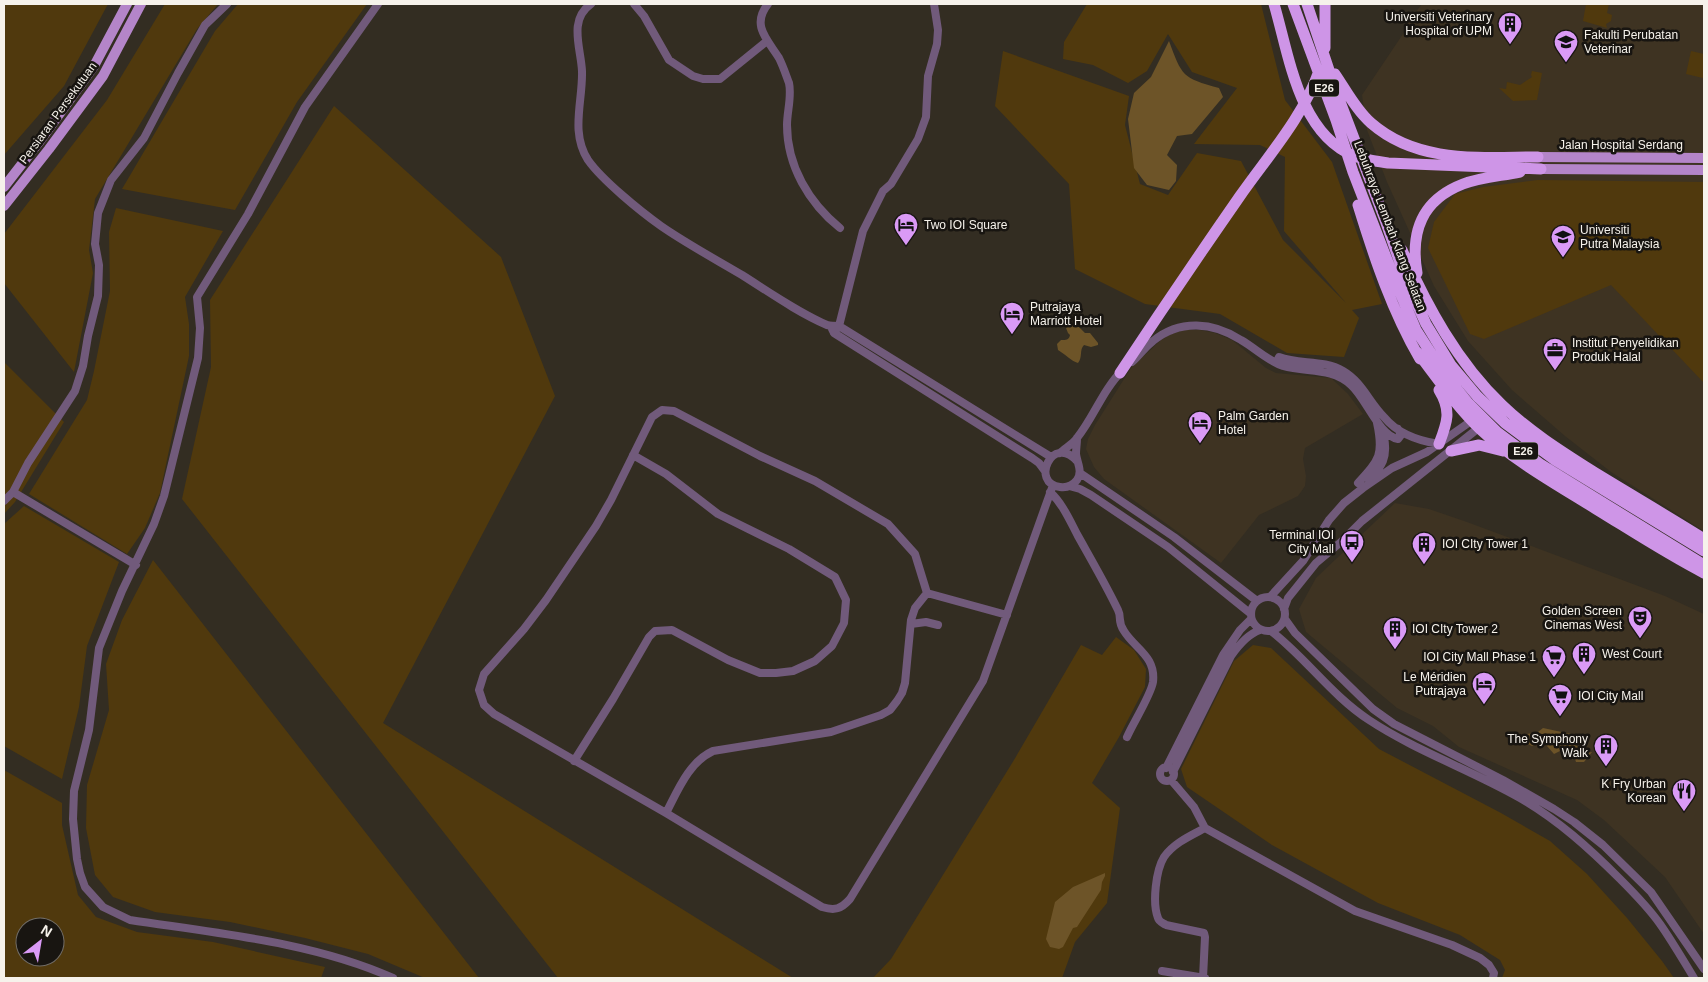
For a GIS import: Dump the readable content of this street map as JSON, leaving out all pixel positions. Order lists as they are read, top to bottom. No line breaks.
{"streets":{"highway":["E26","Lebuhraya Lembah Klang Selatan"],"main road":["Persiaran Persekutuan","Jalan Hospital Serdang"]},"places":{"building":["Universiti Veterinary Hospital of UPM","IOI CIty Tower 1","IOI CIty Tower 2","West Court","The Symphony Walk"],"school or university":["Fakulti Perubatan Veterinar","Universiti Putra Malaysia"],"hotel":["Two IOI Square","Putrajaya Marriott Hotel","Palm Garden Hotel","Le Méridien Putrajaya"],"office":["Institut Penyelidikan Produk Halal"],"bus stop":["Terminal IOI City Mall"],"theatre":["Golden Screen Cinemas West"],"supermarket":["IOI City Mall Phase 1","IOI City Mall"],"restaurant":["K Fry Urban Korean"]},"north":"top right"}
